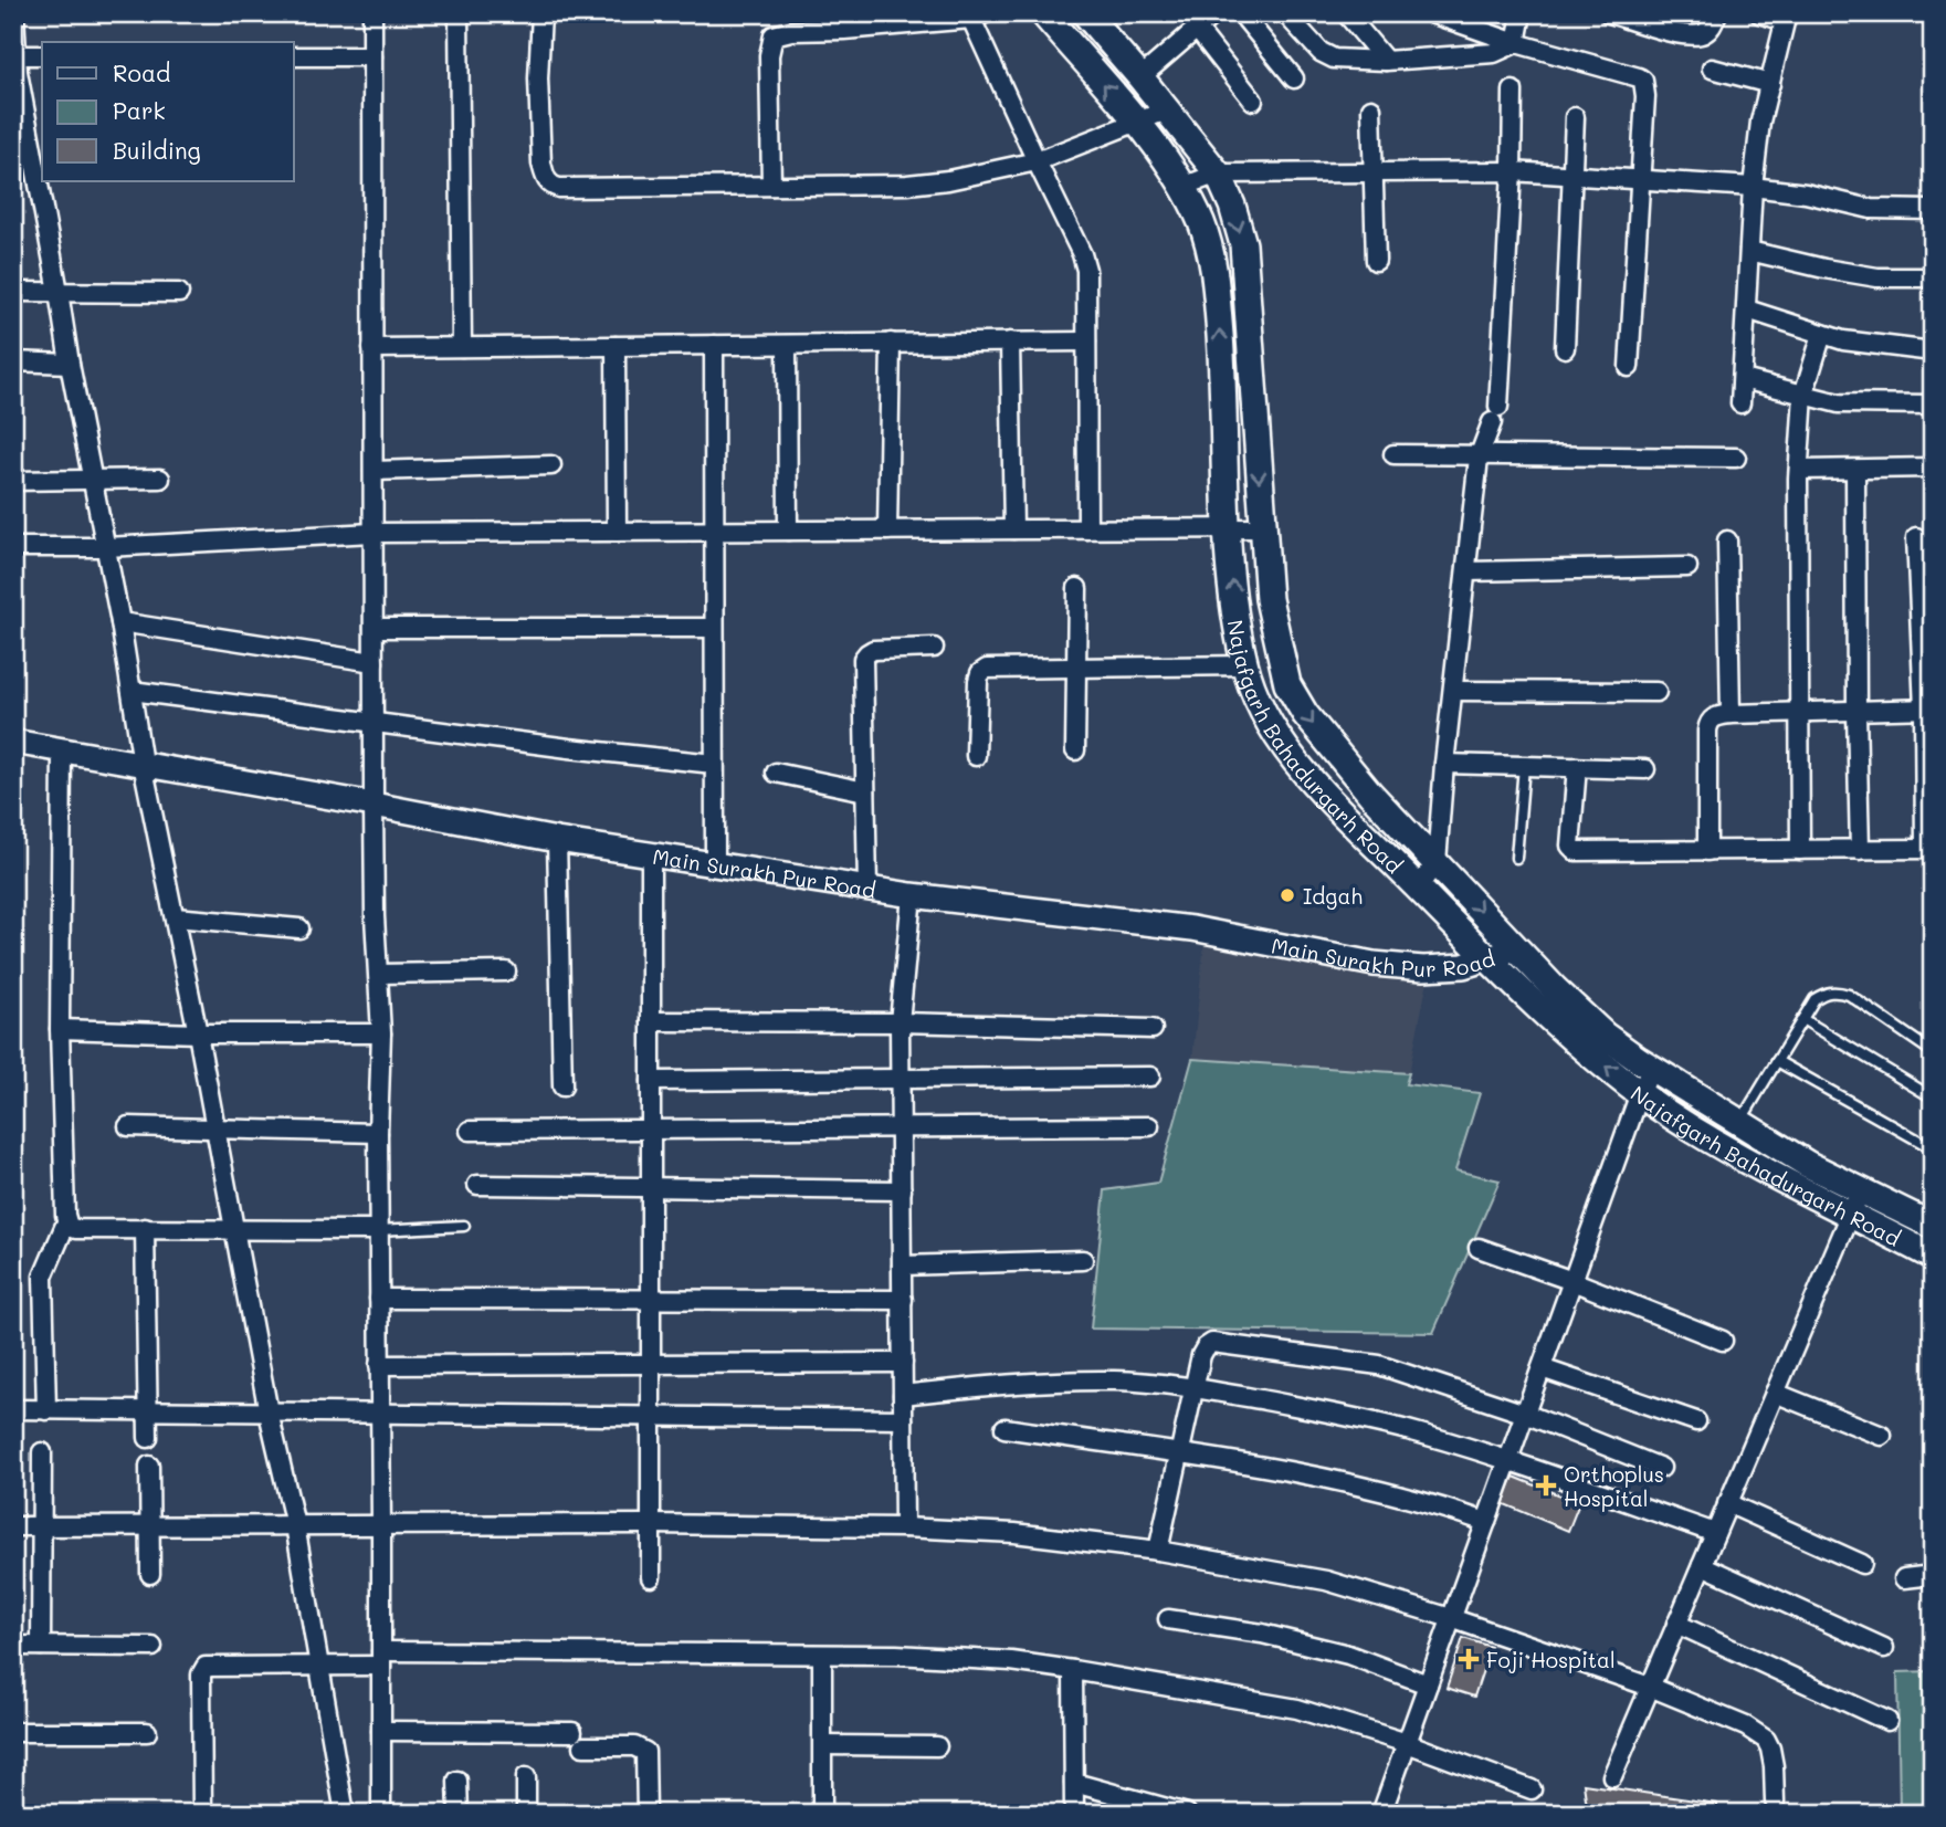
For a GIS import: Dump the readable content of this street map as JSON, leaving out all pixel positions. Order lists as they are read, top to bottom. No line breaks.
{"streets":{"main road":["Najafgarh Bahadurgarh Road"],"street":["Main Surakh Pur Road"]},"crossings":[["Najafgarh Bahadurgarh Road","Main Surakh Pur Road"]],"places":{"other":["Idgah"],"health":["Orthoplus Hospital","Foji Hospital"]},"legend":["Road","Park","Building"]}
